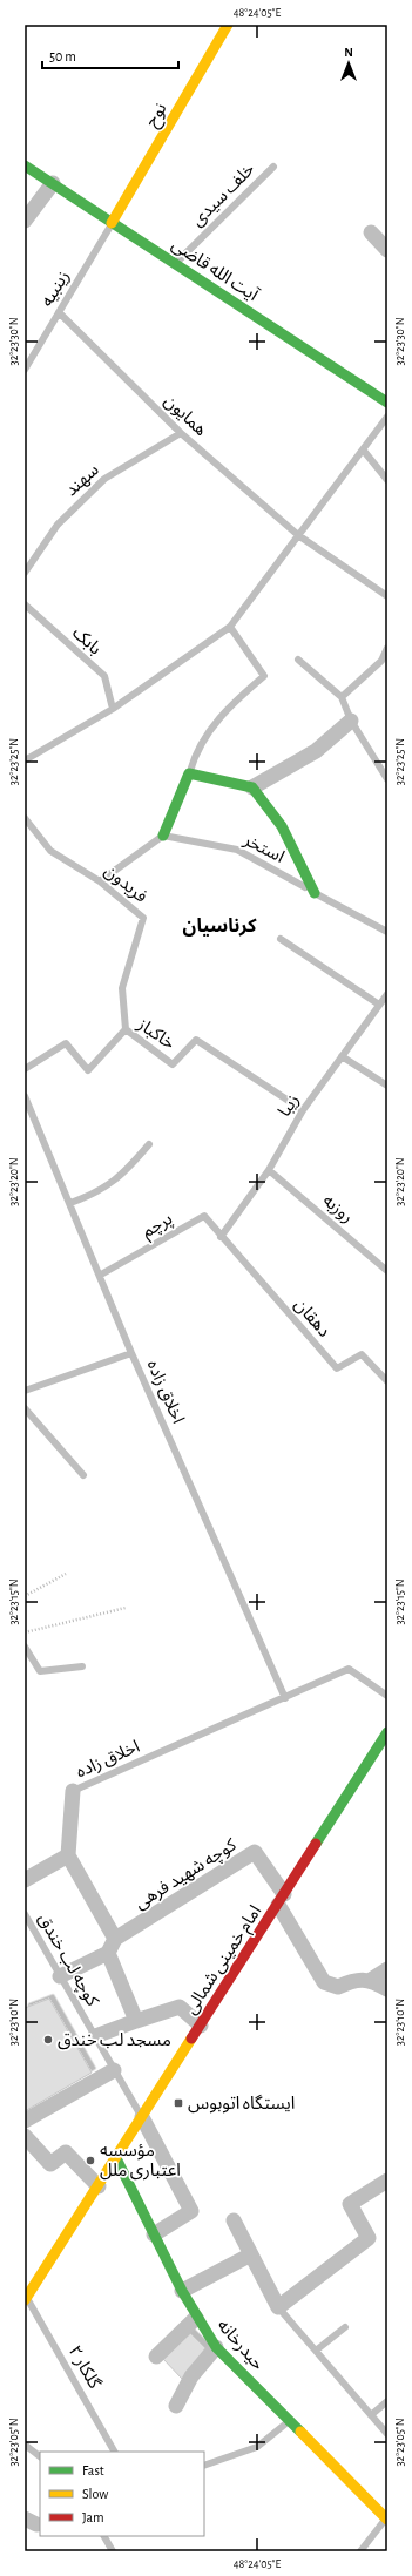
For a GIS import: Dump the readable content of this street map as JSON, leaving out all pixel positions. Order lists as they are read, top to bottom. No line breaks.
{"streets":{"main road":["نوح","آیت الله قاضی","امام خمینی شمالی","حیدرخانه"],"street":["کوچه شهید فرهی"],"lane":["خلف سیدی","زینبیه","همایون","سهند","بابک","استخر","فریدون","خاکباز","زیبا","روزبه","پرچم","دهقان","اخلاق زاده","کوچه لب خندق","گلکار ۲"]},"crossings":[["نوح","آیت الله قاضی"],["نوح","زینبیه"],["خلف سیدی","آیت الله قاضی"],["آیت الله قاضی","زینبیه"],["زینبیه","همایون"],["همایون","سهند"],["فریدون","خاکباز"],["خاکباز","زیبا"],["زیبا","روزبه"],["زیبا","پرچم"],["زیبا","دهقان"],["پرچم","دهقان"],["پرچم","اخلاق زاده"],["کوچه شهید فرهی","امام خمینی شمالی"],["کوچه لب خندق","امام خمینی شمالی"],["امام خمینی شمالی","حیدرخانه"],["امام خمینی شمالی","گلکار ۲"]],"districts":["کرناسیان"],"places":{"other":["مسجد لب خندق","مؤسسه اعتباری ملل"],"transit":["ایستگاه اتوبوس"]},"legend":["Fast","Slow","Jam"],"scale_bar":"50 m","north":"top","coordinates":["48°24'05\"E","32°23'30\"N","32°23'25\"N","32°23'20\"N","32°23'15\"N","32°23'10\"N","32°23'05\"N"]}
